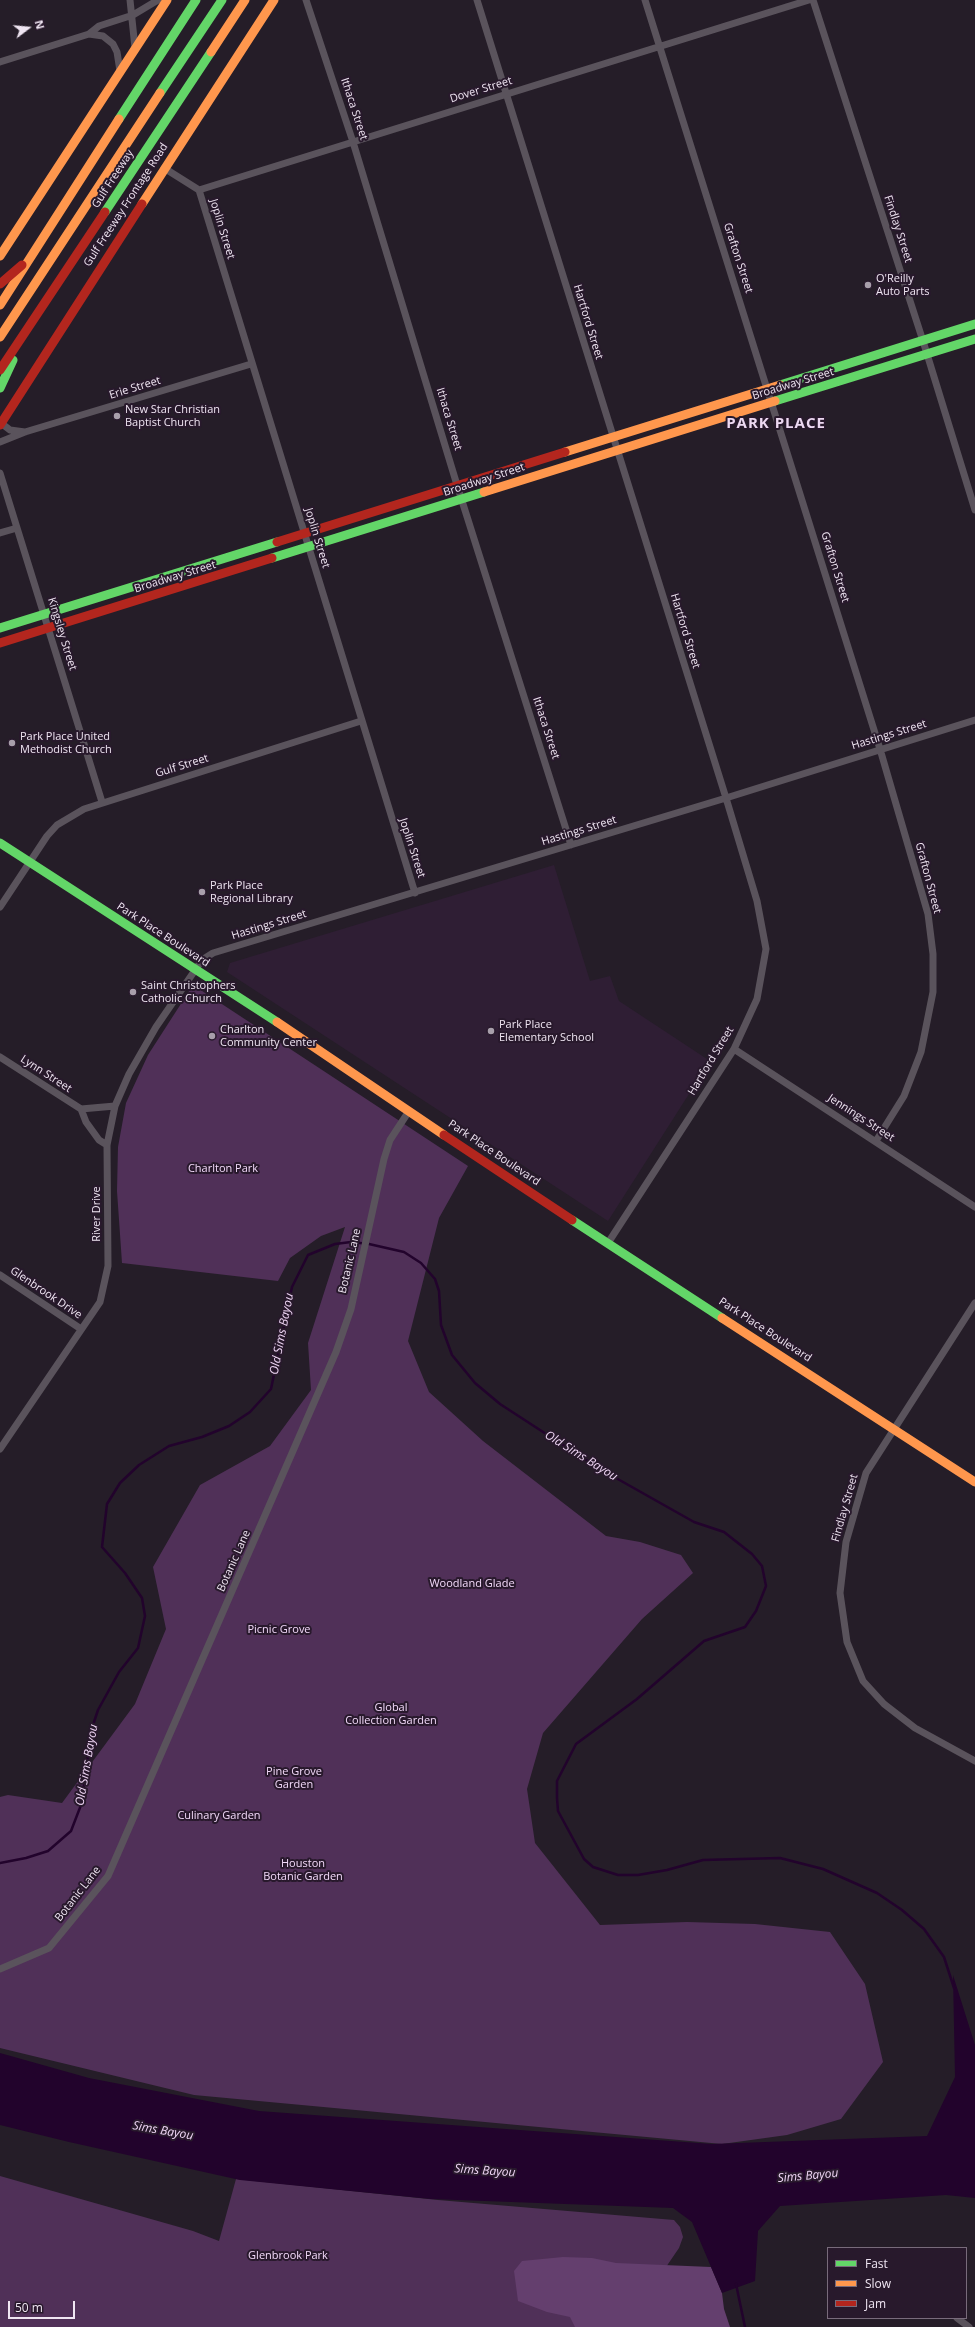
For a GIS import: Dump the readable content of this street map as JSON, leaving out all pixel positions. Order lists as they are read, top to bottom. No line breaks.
{"streets":{"main road":["Gulf Freeway","Gulf Freeway Frontage Road","Broadway Street","Park Place Boulevard"],"street":["Dover Street","Ithaca Street","Joplin Street","Findlay Street","Grafton Street","Hartford Street","Erie Street","Kingsley Street","Hastings Street","Gulf Street","Lynn Street","Jennings Street","River Drive","Botanic Lane","Glenbrook Drive"]},"crossings":[["Dover Street","Ithaca Street"],["Dover Street","Joplin Street"],["Dover Street","Grafton Street"],["Dover Street","Hartford Street"],["Ithaca Street","Broadway Street"],["Ithaca Street","Hastings Street"],["Joplin Street","Broadway Street"],["Joplin Street","Erie Street"],["Joplin Street","Hastings Street"],["Joplin Street","Gulf Street"],["Findlay Street","Broadway Street"],["Findlay Street","Park Place Boulevard"],["Grafton Street","Broadway Street"],["Grafton Street","Hastings Street"],["Grafton Street","Jennings Street"],["Hartford Street","Broadway Street"],["Hartford Street","Hastings Street"],["Hartford Street","Park Place Boulevard"],["Hartford Street","Jennings Street"],["Broadway Street","Kingsley Street"],["Kingsley Street","Gulf Street"],["Hastings Street","Park Place Boulevard"],["Hastings Street","River Drive"],["Gulf Street","Park Place Boulevard"],["Park Place Boulevard","River Drive"],["Park Place Boulevard","Botanic Lane"],["River Drive","Glenbrook Drive"]],"districts":["PARK PLACE"],"water":["Old Sims Bayou","Sims Bayou"],"parks":["Charlton Park","Woodland Glade","Picnic Grove","Global Collection Garden","Pine Grove Garden","Culinary Garden","Houston Botanic Garden","Glenbrook Park"],"places":["O'Reilly Auto Parts","New Star Christian Baptist Church","Park Place United Methodist Church","Park Place Regional Library","Saint Christophers Catholic Church","Park Place Elementary School","Charlton Community Center"],"legend":["Fast","Slow","Jam"],"scale_bar":"50 m","north":"right"}
